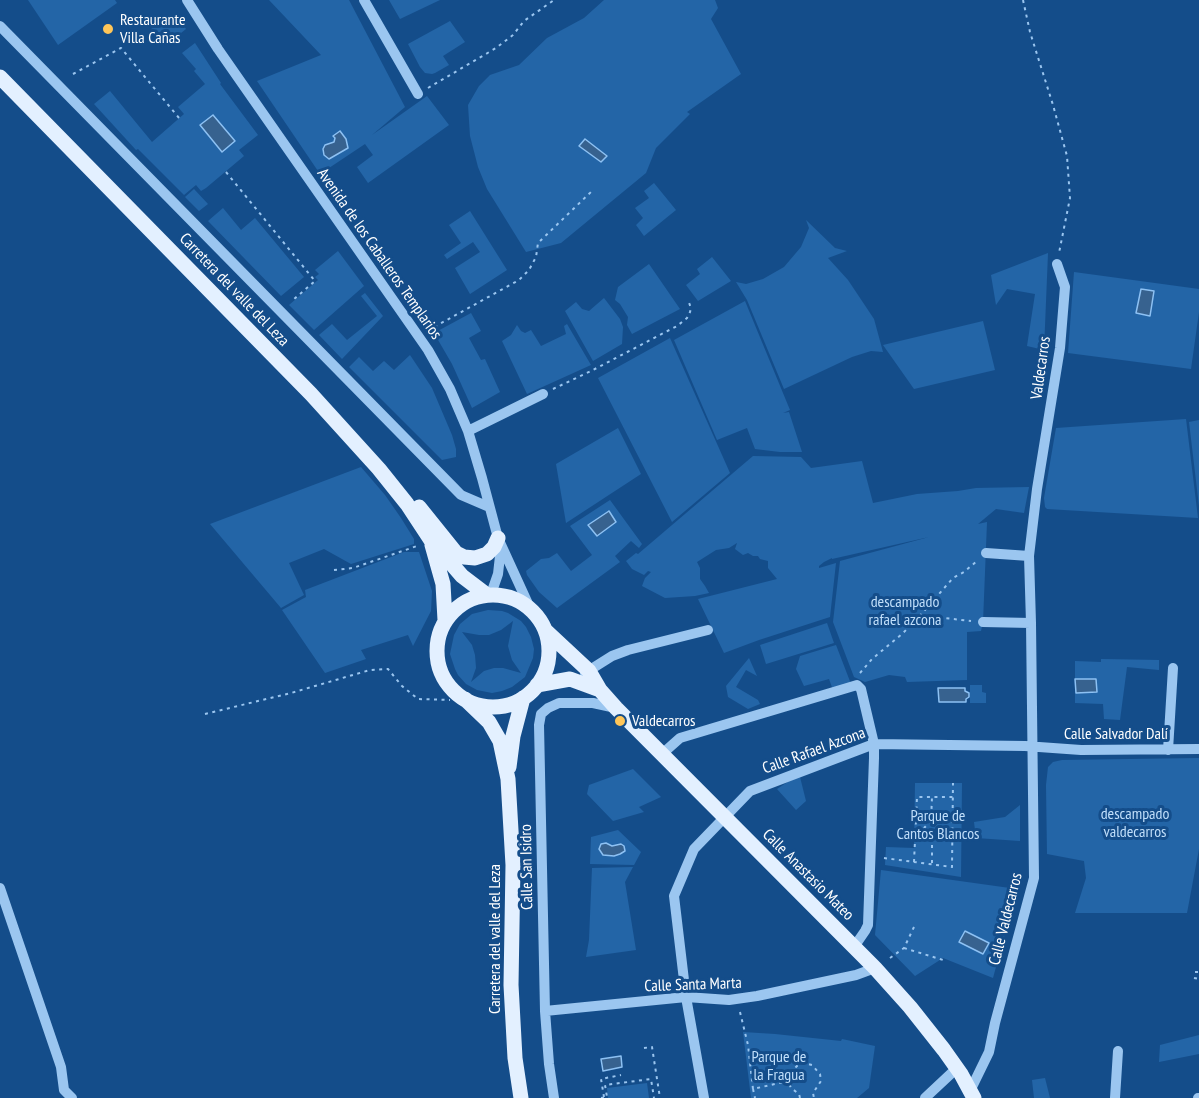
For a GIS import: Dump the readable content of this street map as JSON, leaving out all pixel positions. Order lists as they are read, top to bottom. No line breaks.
{"streets":{"main road":["Carretera del valle del Leza","Calle Anastasio Mateo"],"street":["Avenida de los Caballeros Templarios","Valdecarros","Calle Salvador Dalí","Calle Rafael Azcona","Calle San Isidro","Calle Valdecarros","Calle Santa Marta"]},"crossings":[["Avenida de los Caballeros Templarios","Calle Anastasio Mateo"],["Valdecarros","Calle Salvador Dalí"],["Valdecarros","Calle Rafael Azcona"],["Valdecarros","Calle Valdecarros"],["Calle Salvador Dalí","Calle Rafael Azcona"],["Calle Salvador Dalí","Calle Valdecarros"],["Calle Rafael Azcona","Calle Anastasio Mateo"],["Calle Rafael Azcona","Calle Valdecarros"],["Calle Rafael Azcona","Calle Santa Marta"],["Calle San Isidro","Calle Anastasio Mateo"],["Calle San Isidro","Calle Santa Marta"],["Calle Anastasio Mateo","Calle Valdecarros"],["Calle Anastasio Mateo","Calle Santa Marta"]],"parks":["descampado rafael azcona","descampado valdecarros","Parque de Cantos Blancos","Parque de la Fragua"],"places":["Restaurante Villa Cañas","Valdecarros"]}
